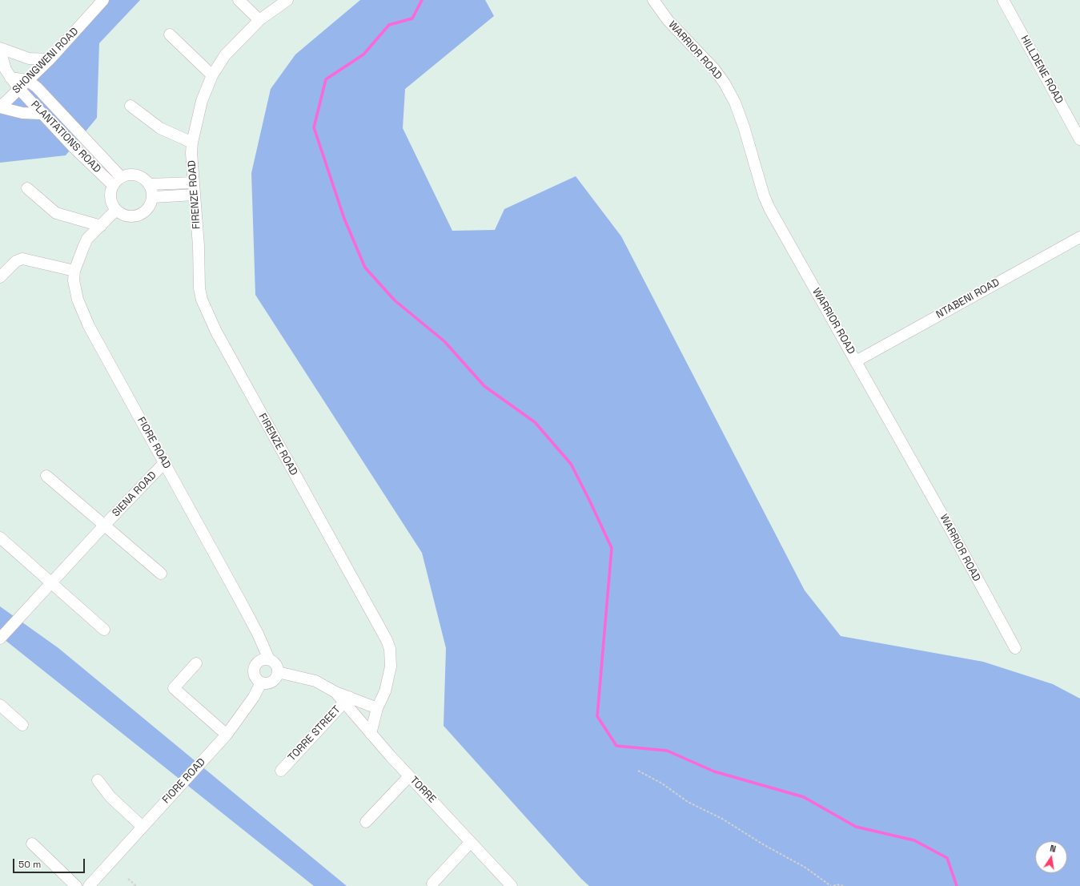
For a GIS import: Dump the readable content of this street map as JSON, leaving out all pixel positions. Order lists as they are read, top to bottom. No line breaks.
{"streets":{"street":["WARRIOR ROAD","SHONGWENI ROAD","HILLDENE ROAD","PLANTATIONS ROAD","FIRENZE ROAD","NTABENI ROAD","FIORE ROAD","SIENA ROAD","TORRE STREET","TORRE"]},"crossings":[["WARRIOR ROAD","NTABENI ROAD"],["SHONGWENI ROAD","PLANTATIONS ROAD"],["PLANTATIONS ROAD","FIORE ROAD"],["FIRENZE ROAD","TORRE"],["FIORE ROAD","SIENA ROAD"],["TORRE STREET","TORRE"]],"scale_bar":"50 m","north":"top"}
